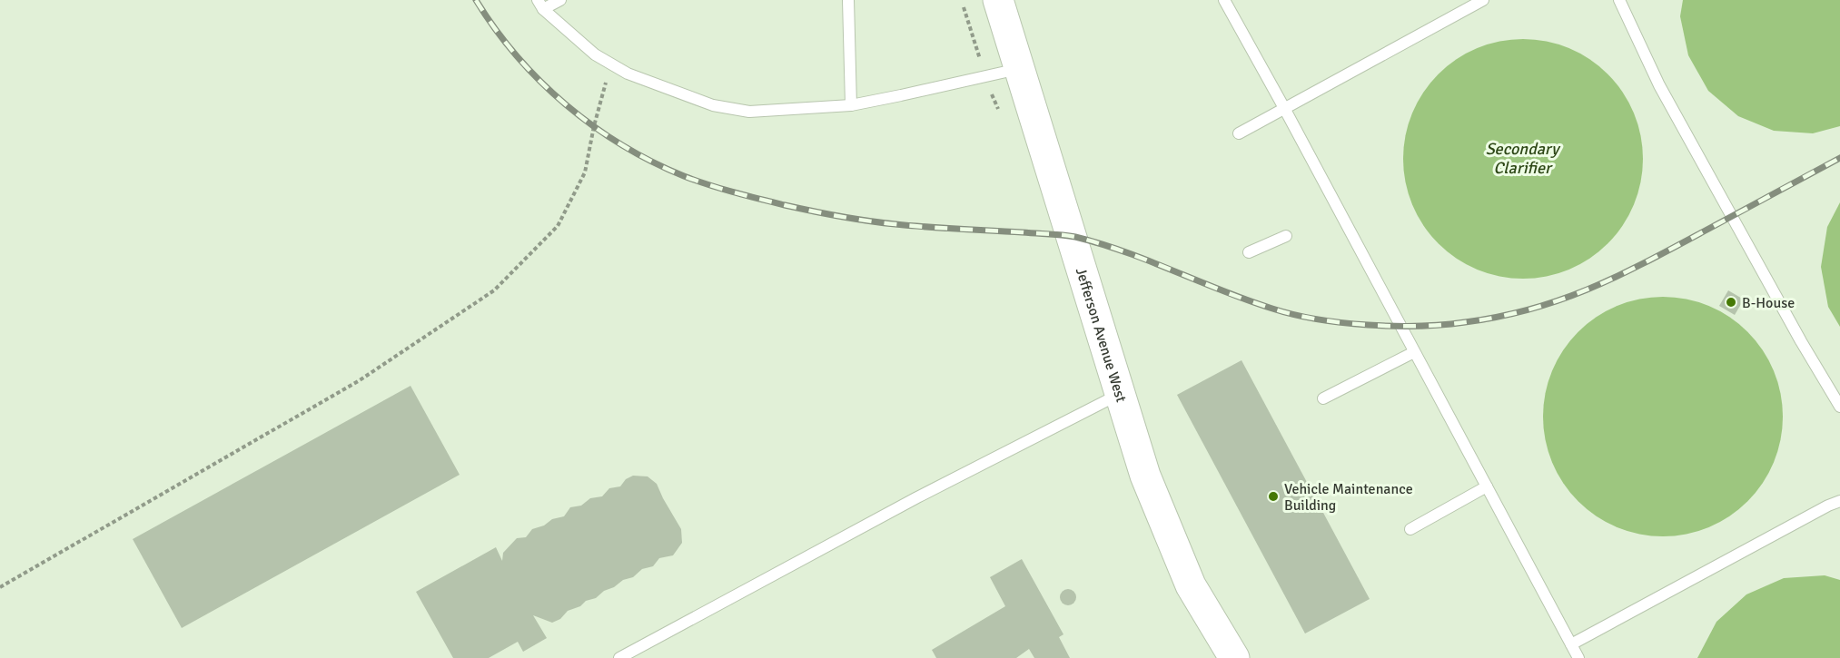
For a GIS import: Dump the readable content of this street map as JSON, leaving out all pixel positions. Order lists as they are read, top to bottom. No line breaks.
{"streets":{"main road":["Jefferson Avenue West"]},"water":["Secondary Clarifier"],"places":["B-House","Vehicle Maintenance Building"]}
